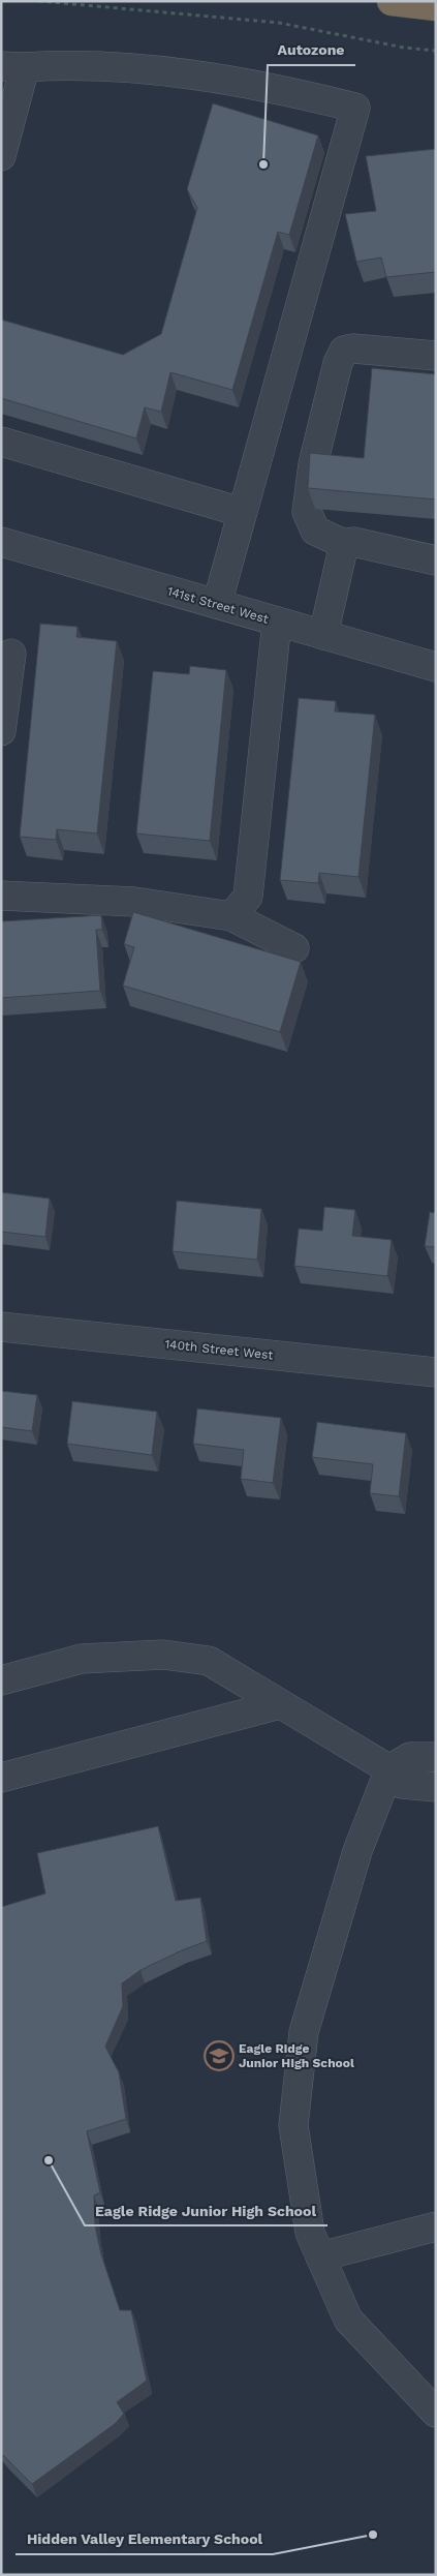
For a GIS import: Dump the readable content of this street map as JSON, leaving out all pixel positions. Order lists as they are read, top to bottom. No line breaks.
{"streets":{"street":["141st Street West","140th Street West"]},"places":{"other":["Autozone","Eagle Ridge Junior High School","Hidden Valley Elementary School"],"school or university":["Eagle Ridge Junior HIgh School"]}}
